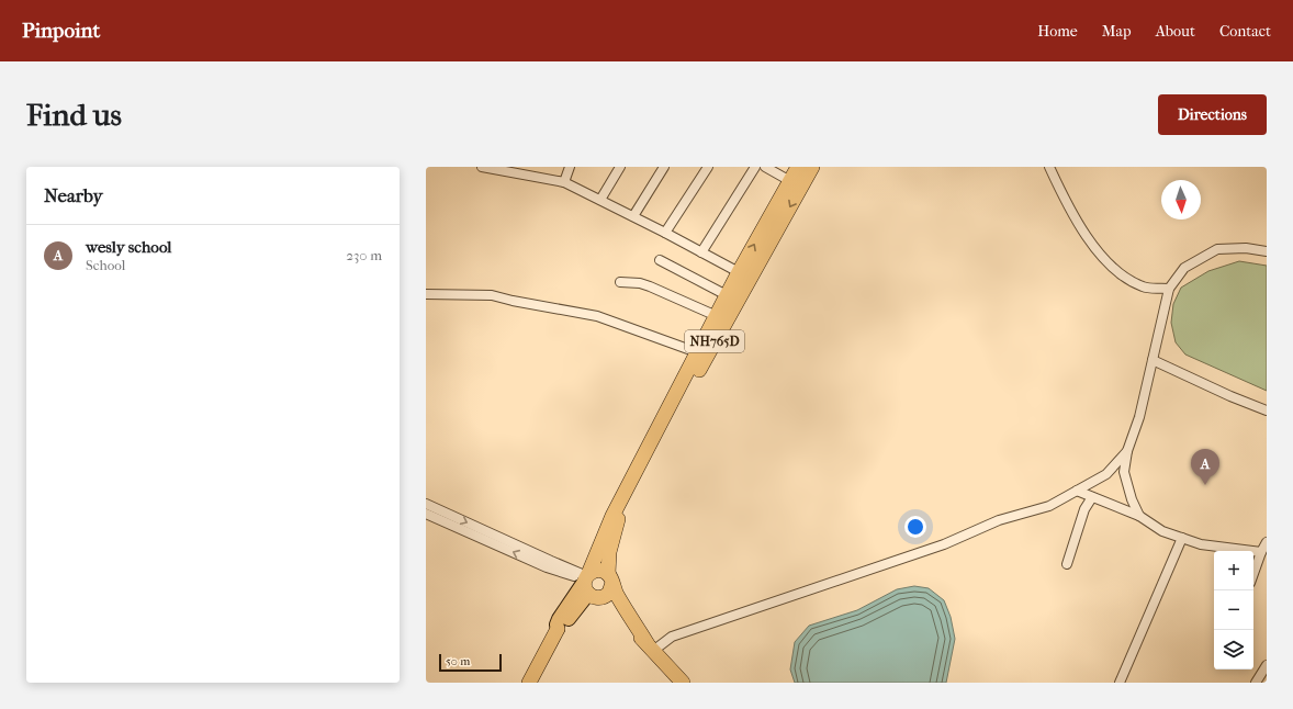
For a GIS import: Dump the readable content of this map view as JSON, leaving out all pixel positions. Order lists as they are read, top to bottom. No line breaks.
{"streets":{"highway":["NH765D"]},"scale_bar":"50 m","north":"bottom","page":{"header":"Pinpoint","nav":["Home","Map","About","Contact"],"buttons":"Directions","title":"Find us","heading":"Nearby","list":[{"mark":"A","name":"wesly school","note":"School","value":"230 m"}],"pins":"A","map_buttons":["+","−"],"scale":"50 m"}}
